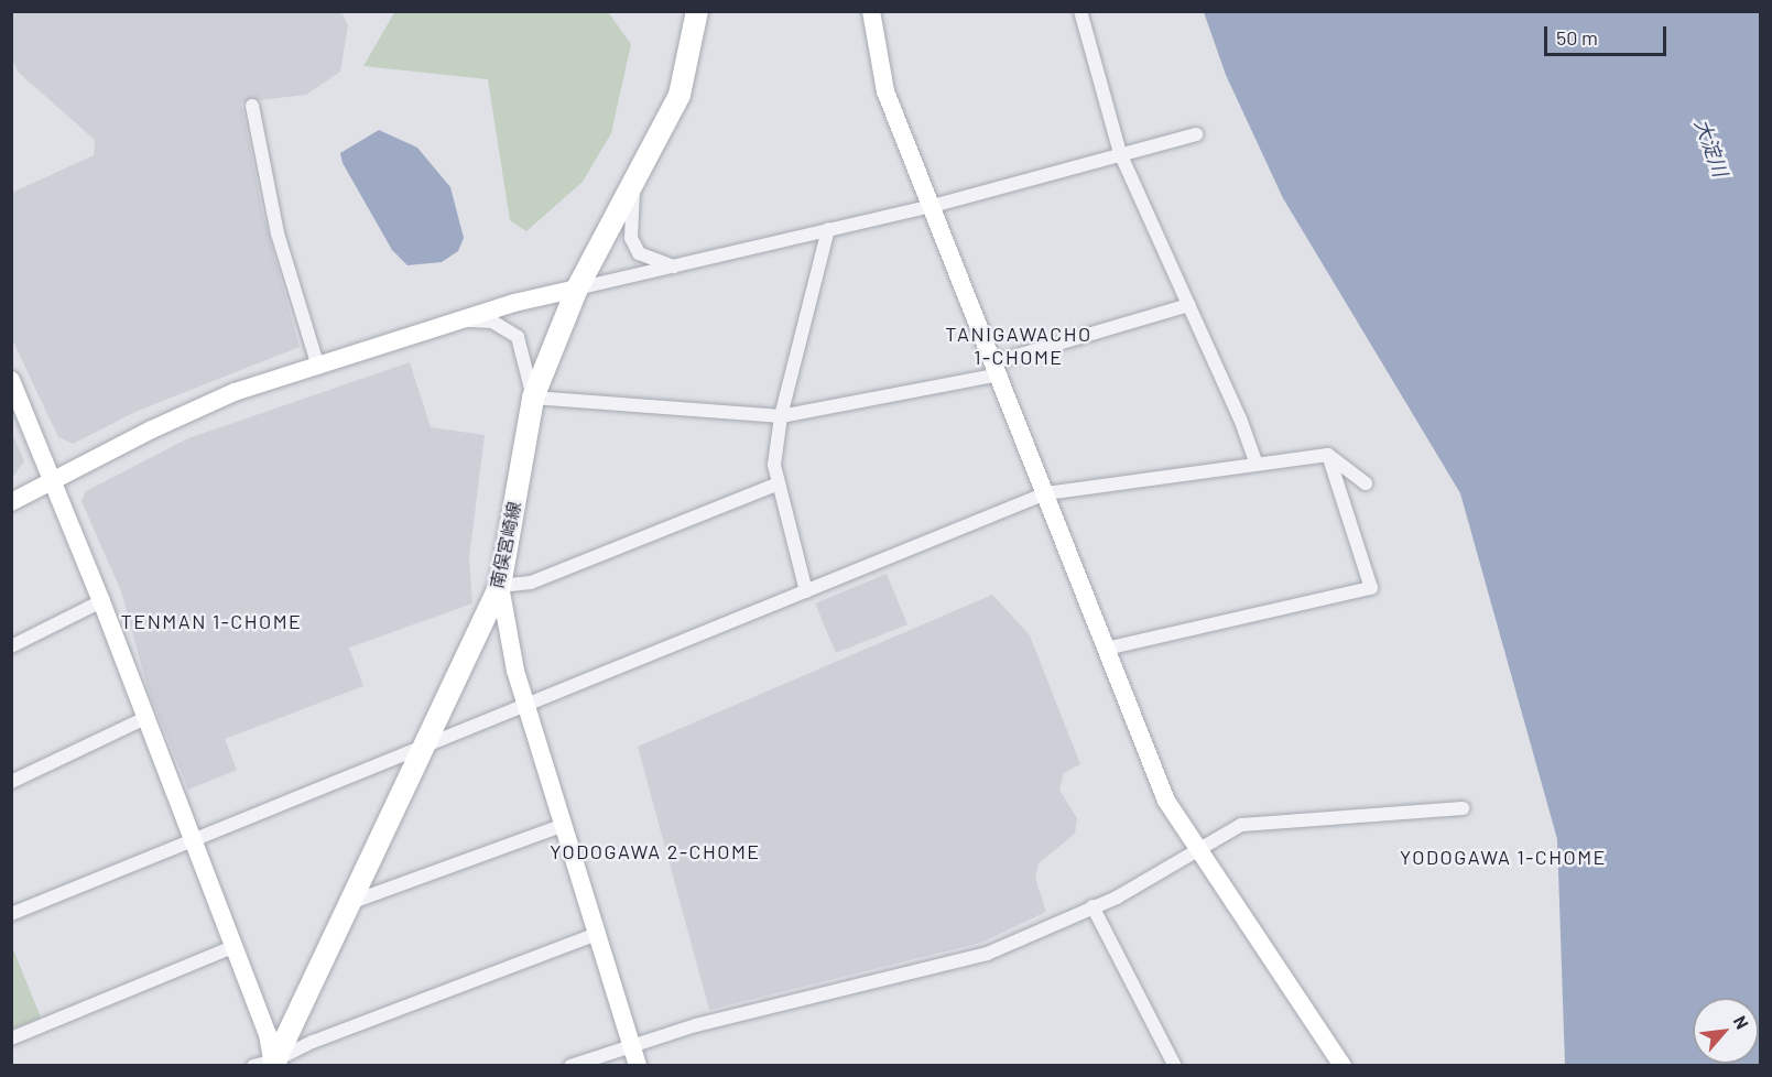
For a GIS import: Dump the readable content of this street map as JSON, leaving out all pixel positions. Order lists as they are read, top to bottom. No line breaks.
{"streets":{"main road":["南俣宮崎線"]},"districts":["TANIGAWACHO 1-CHOME","TENMAN 1-CHOME","YODOGAWA 2-CHOME","YODOGAWA 1-CHOME"],"water":["大淀川"],"scale_bar":"50 m","north":"top right"}
